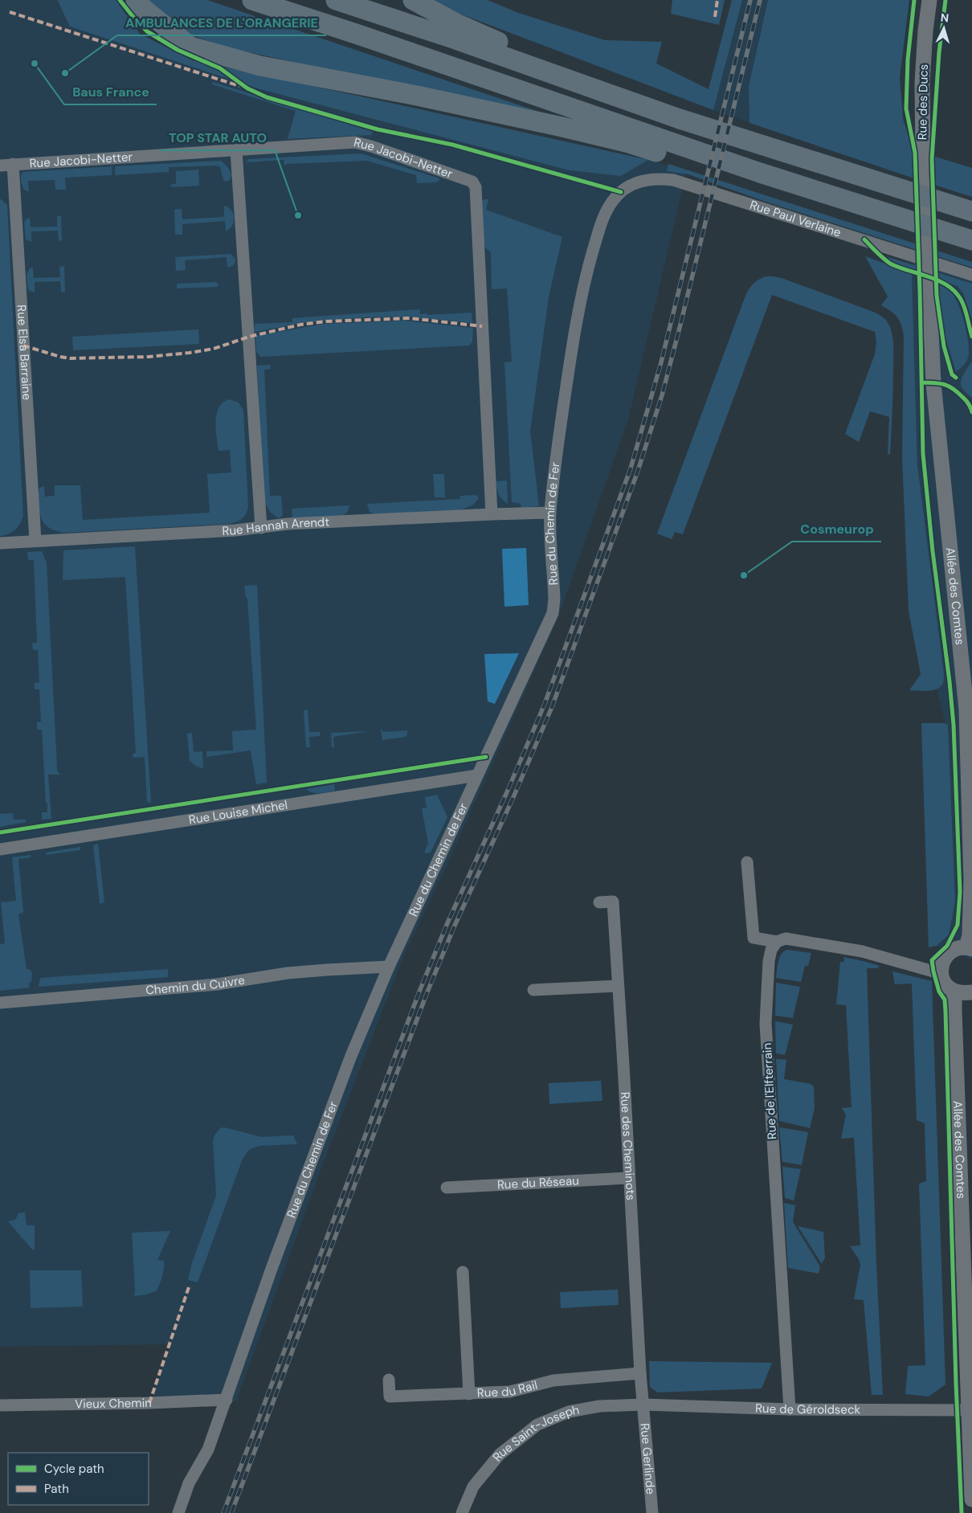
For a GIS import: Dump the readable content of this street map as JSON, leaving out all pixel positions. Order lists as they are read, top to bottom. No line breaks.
{"streets":{"street":["Rue des Ducs","Rue Jacobi-Netter","Rue Paul Verlaine","Rue Elsa Barraine","Rue du Chemin de Fer","Rue Hannah Arendt","Allée des Comtes","Rue Louise Michel","Chemin du Cuivre","Rue de l'Elfterrain","Rue des Cheminots","Rue du Réseau","Rue du Rail","Vieux Chemin","Rue de Géroldseck","Rue Saint-Joseph","Rue Gerlinde"]},"crossings":[["Rue des Ducs","Allée des Comtes"],["Rue Jacobi-Netter","Rue Elsa Barraine"],["Rue Jacobi-Netter","Rue Hannah Arendt"],["Rue Paul Verlaine","Rue du Chemin de Fer"],["Rue Elsa Barraine","Rue Hannah Arendt"],["Rue du Chemin de Fer","Rue Hannah Arendt"],["Rue du Chemin de Fer","Rue Louise Michel"],["Rue du Chemin de Fer","Chemin du Cuivre"],["Rue du Chemin de Fer","Vieux Chemin"],["Allée des Comtes","Rue de Géroldseck"],["Rue de l'Elfterrain","Rue de Géroldseck"],["Rue des Cheminots","Rue du Réseau"],["Rue des Cheminots","Rue du Rail"],["Rue des Cheminots","Rue de Géroldseck"],["Rue des Cheminots","Rue Saint-Joseph"],["Rue des Cheminots","Rue Gerlinde"],["Rue de Géroldseck","Rue Saint-Joseph"],["Rue de Géroldseck","Rue Gerlinde"],["Rue Saint-Joseph","Rue Gerlinde"]],"places":["Baus France","AMBULANCES DE L'ORANGERIE","TOP STAR AUTO","Cosmeurop"],"legend":["Cycle path","Path"],"north":"top"}
